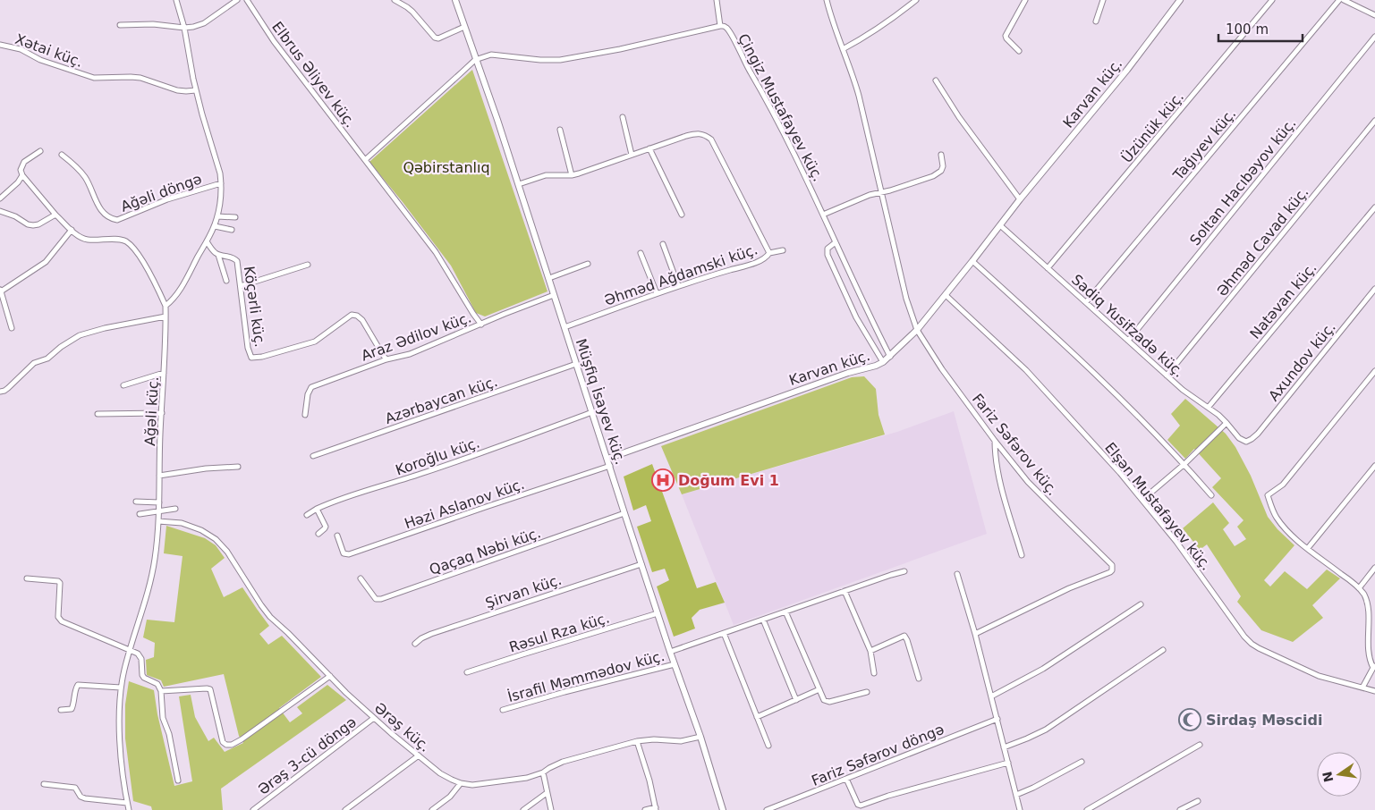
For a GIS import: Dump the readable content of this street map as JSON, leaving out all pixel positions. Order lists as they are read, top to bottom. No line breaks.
{"streets":{"street":["Xətai küç.","Elbrus Əliyev küç.","Karvan küç.","Çingiz Mustafayev küç.","Üzünük küç.","Tağıyev küç.","Soltan Hacıbəyov küç.","Ağəli döngə","Əhməd Cavad küç.","Əhməd Ağdamski küç.","Natəvan küç.","Köçərli küç.","Sadiq Yusifzadə küç.","Araz Ədilov küç.","Axundov küç.","Azərbaycan küç.","Müşfiq İsayev küç.","Ağəli küç.","Fariz Səfərov küç.","Koroğlu küç.","Həzi Aslanov küç.","Elşən Mustafayev küç.","Qaçaq Nəbi küç.","Şirvan küç.","Rəsul Rza küç.","İsrafil Məmmədov küç.","Ərəş küç.","Fariz Səfərov döngə","Ərəş 3-cü döngə"]},"crossings":[["Elbrus Əliyev küç.","Araz Ədilov küç."],["Karvan küç.","Çingiz Mustafayev küç."],["Karvan küç.","Sadiq Yusifzadə küç."],["Karvan küç.","Müşfiq İsayev küç."],["Karvan küç.","Fariz Səfərov küç."],["Karvan küç.","Elşən Mustafayev küç."],["Çingiz Mustafayev küç.","Müşfiq İsayev küç."],["Üzünük küç.","Sadiq Yusifzadə küç."],["Tağıyev küç.","Sadiq Yusifzadə küç."],["Soltan Hacıbəyov küç.","Sadiq Yusifzadə küç."],["Əhməd Cavad küç.","Sadiq Yusifzadə küç."],["Əhməd Ağdamski küç.","Müşfiq İsayev küç."],["Natəvan küç.","Sadiq Yusifzadə küç."],["Köçərli küç.","Araz Ədilov küç."],["Sadiq Yusifzadə küç.","Axundov küç."],["Araz Ədilov küç.","Müşfiq İsayev küç."],["Azərbaycan küç.","Müşfiq İsayev küç."],["Müşfiq İsayev küç.","Koroğlu küç."],["Müşfiq İsayev küç.","Həzi Aslanov küç."],["Müşfiq İsayev küç.","Qaçaq Nəbi küç."],["Müşfiq İsayev küç.","Şirvan küç."],["Müşfiq İsayev küç.","Rəsul Rza küç."],["Müşfiq İsayev küç.","İsrafil Məmmədov küç."],["Müşfiq İsayev küç.","Ərəş küç."],["Ağəli küç.","Ərəş küç."],["Ərəş küç.","Ərəş 3-cü döngə"]],"parks":["Qəbirstanlıq"],"places":{"hospital":["Doğum Evi 1"],"mosque":["Sirdaş Məscidi"]},"scale_bar":"100 m","north":"left"}
